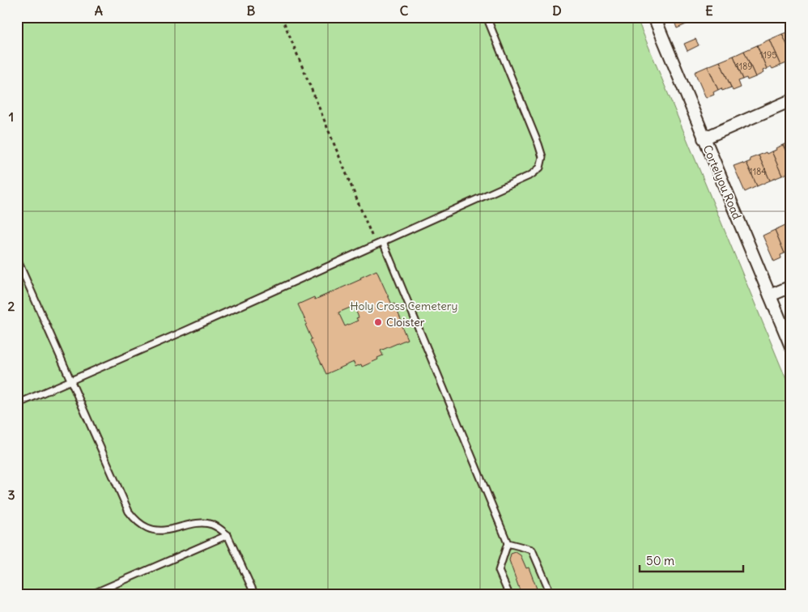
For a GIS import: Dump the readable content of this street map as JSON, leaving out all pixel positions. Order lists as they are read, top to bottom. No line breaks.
{"streets":{"street":["Cortelyou Road"]},"parks":["Holy Cross Cemetery"],"places":["Cloister"],"house_numbers":["1195","1189","1184"],"scale_bar":"50 m","grid":{"columns":["A","B","C","D","E"],"rows":["1","2","3"]}}
